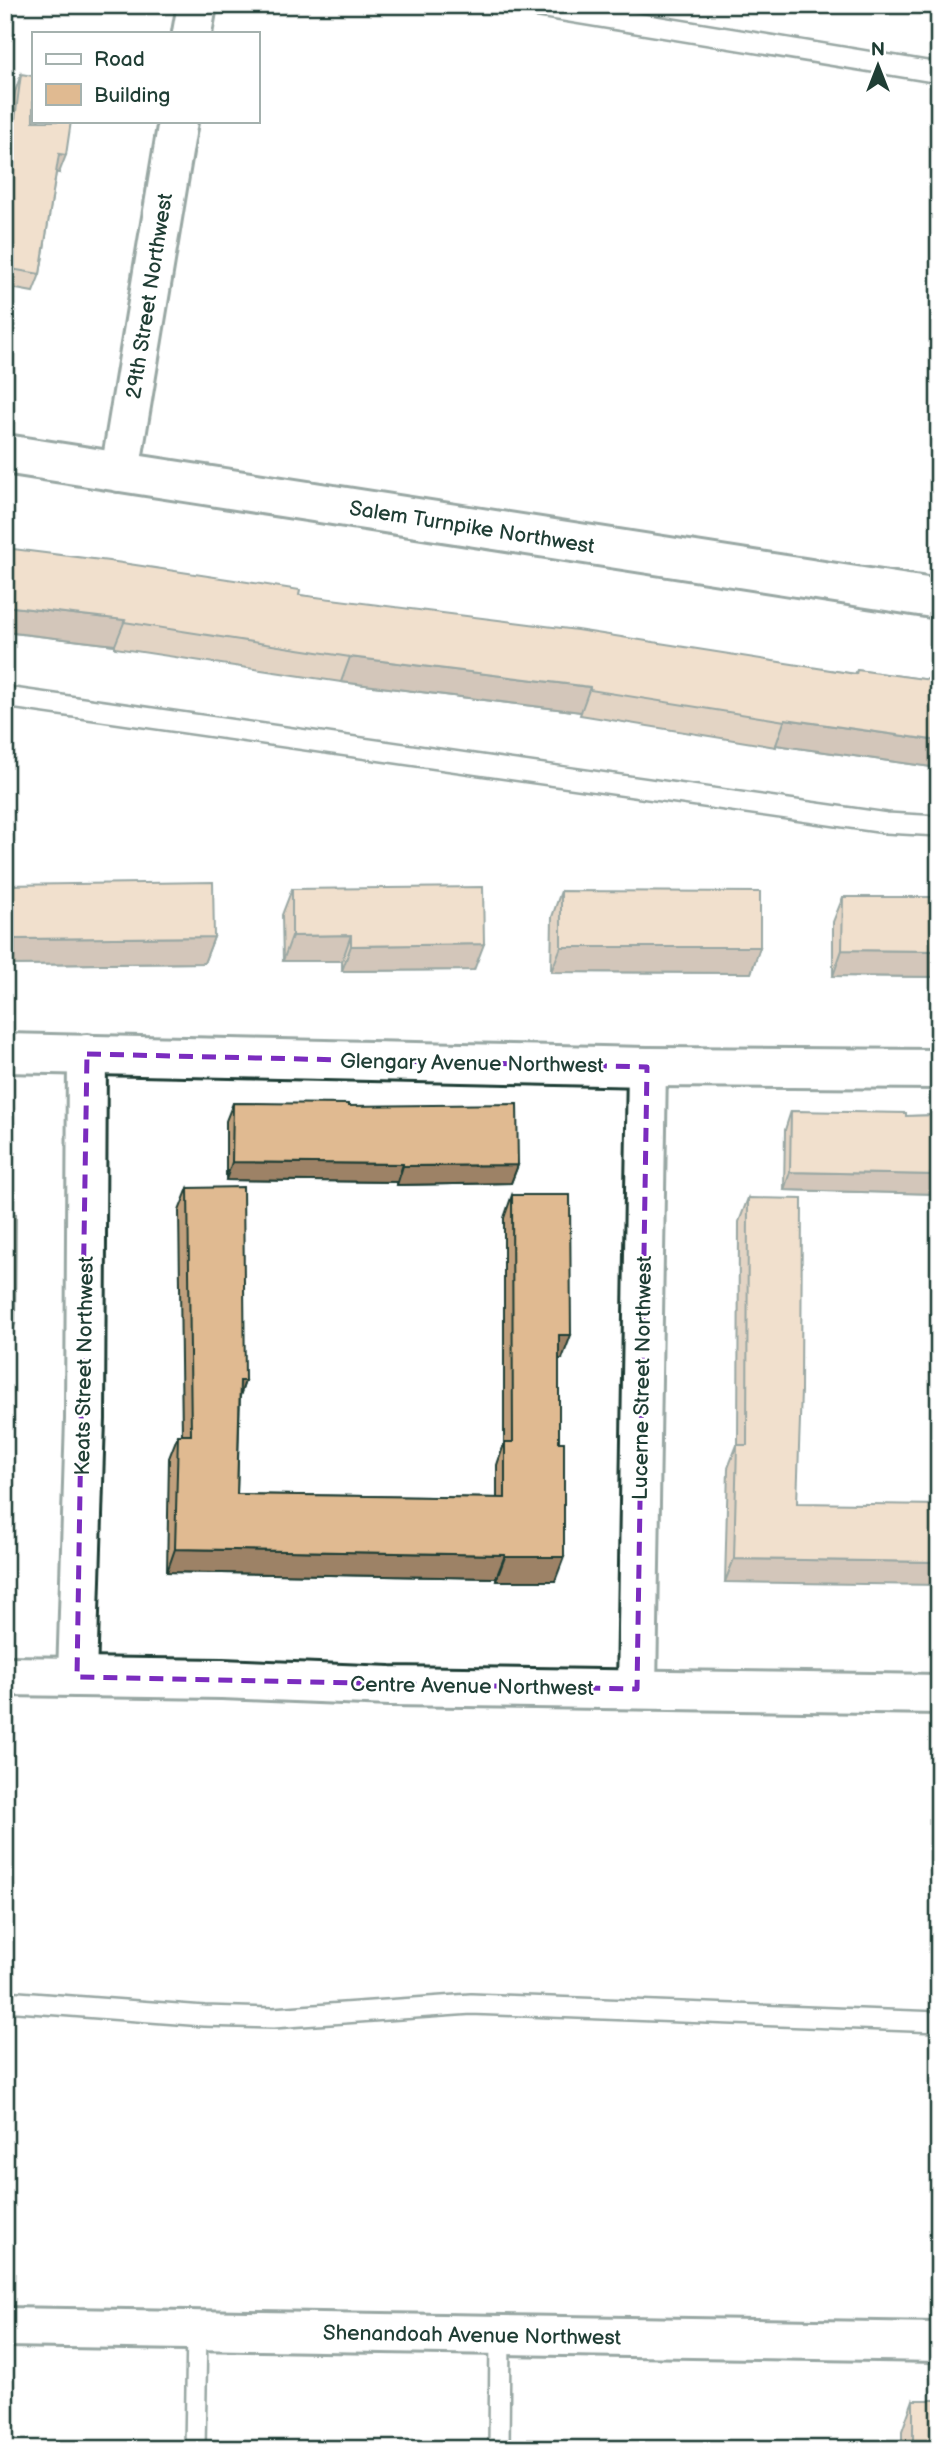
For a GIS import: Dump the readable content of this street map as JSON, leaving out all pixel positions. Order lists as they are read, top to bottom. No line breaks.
{"streets":{"street":["29th Street Northwest","Salem Turnpike Northwest","Glengary Avenue Northwest","Keats Street Northwest","Lucerne Street Northwest","Centre Avenue Northwest","Shenandoah Avenue Northwest"]},"crossings":[["29th Street Northwest","Salem Turnpike Northwest"],["Glengary Avenue Northwest","Keats Street Northwest"],["Glengary Avenue Northwest","Lucerne Street Northwest"],["Keats Street Northwest","Centre Avenue Northwest"],["Lucerne Street Northwest","Centre Avenue Northwest"]],"legend":["Road","Building"],"north":"top"}
